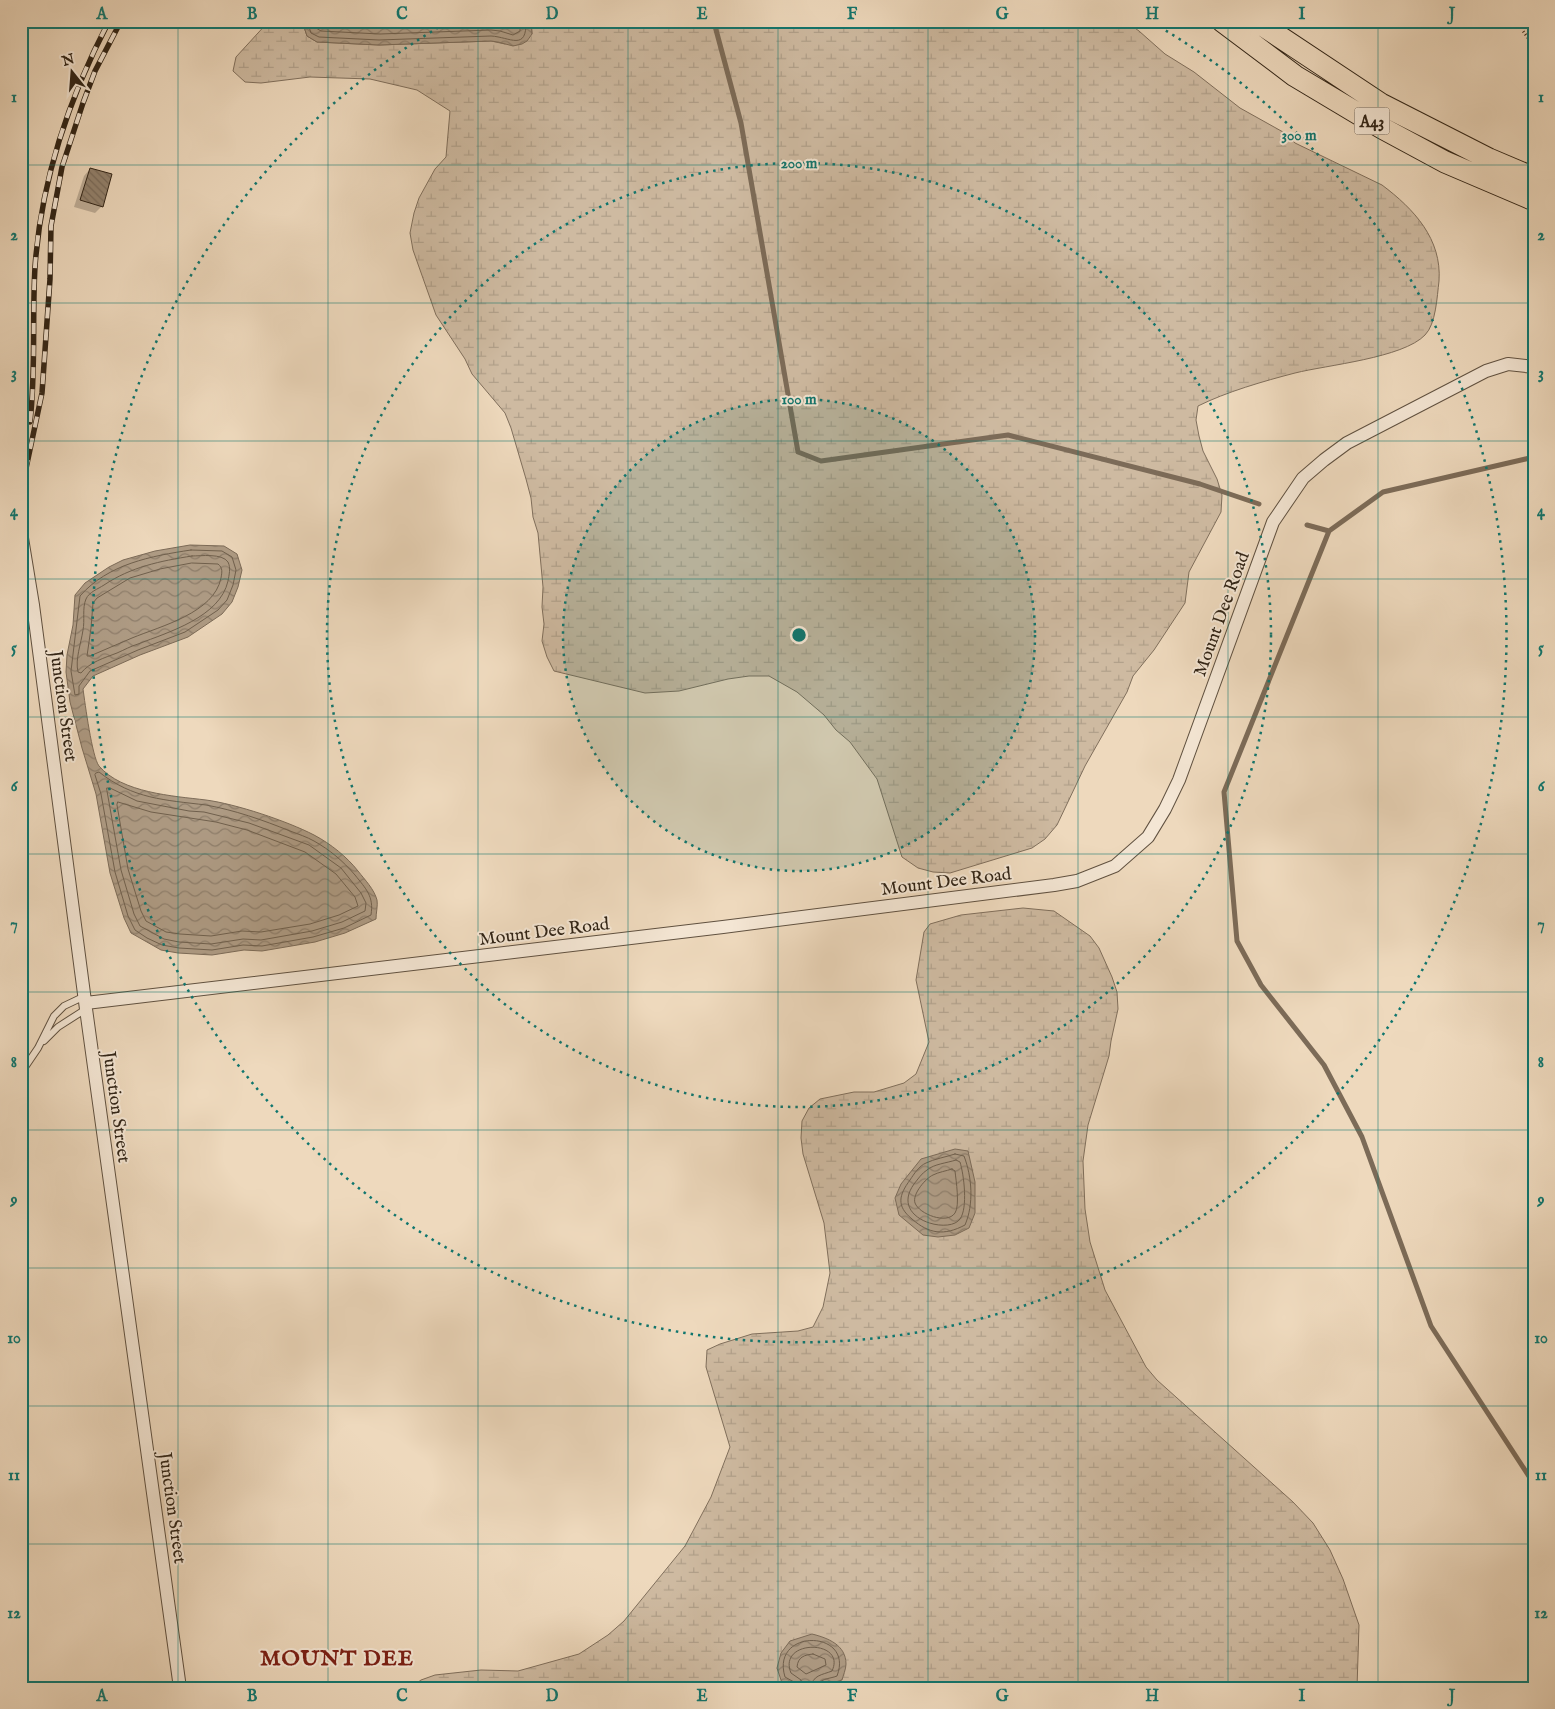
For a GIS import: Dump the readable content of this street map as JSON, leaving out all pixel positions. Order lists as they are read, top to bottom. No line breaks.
{"streets":{"highway":["A43"],"street":["Mount Dee Road","Junction Street"]},"crossings":[["Mount Dee Road","Junction Street"]],"districts":["MOUNT DEE"],"north":"top","grid":{"columns":["A","B","C","D","E","F","G","H","I","J"],"rows":["1","2","3","4","5","6","7","8","9","10","11","12"]},"rings":["300 m","200 m","100 m"]}
